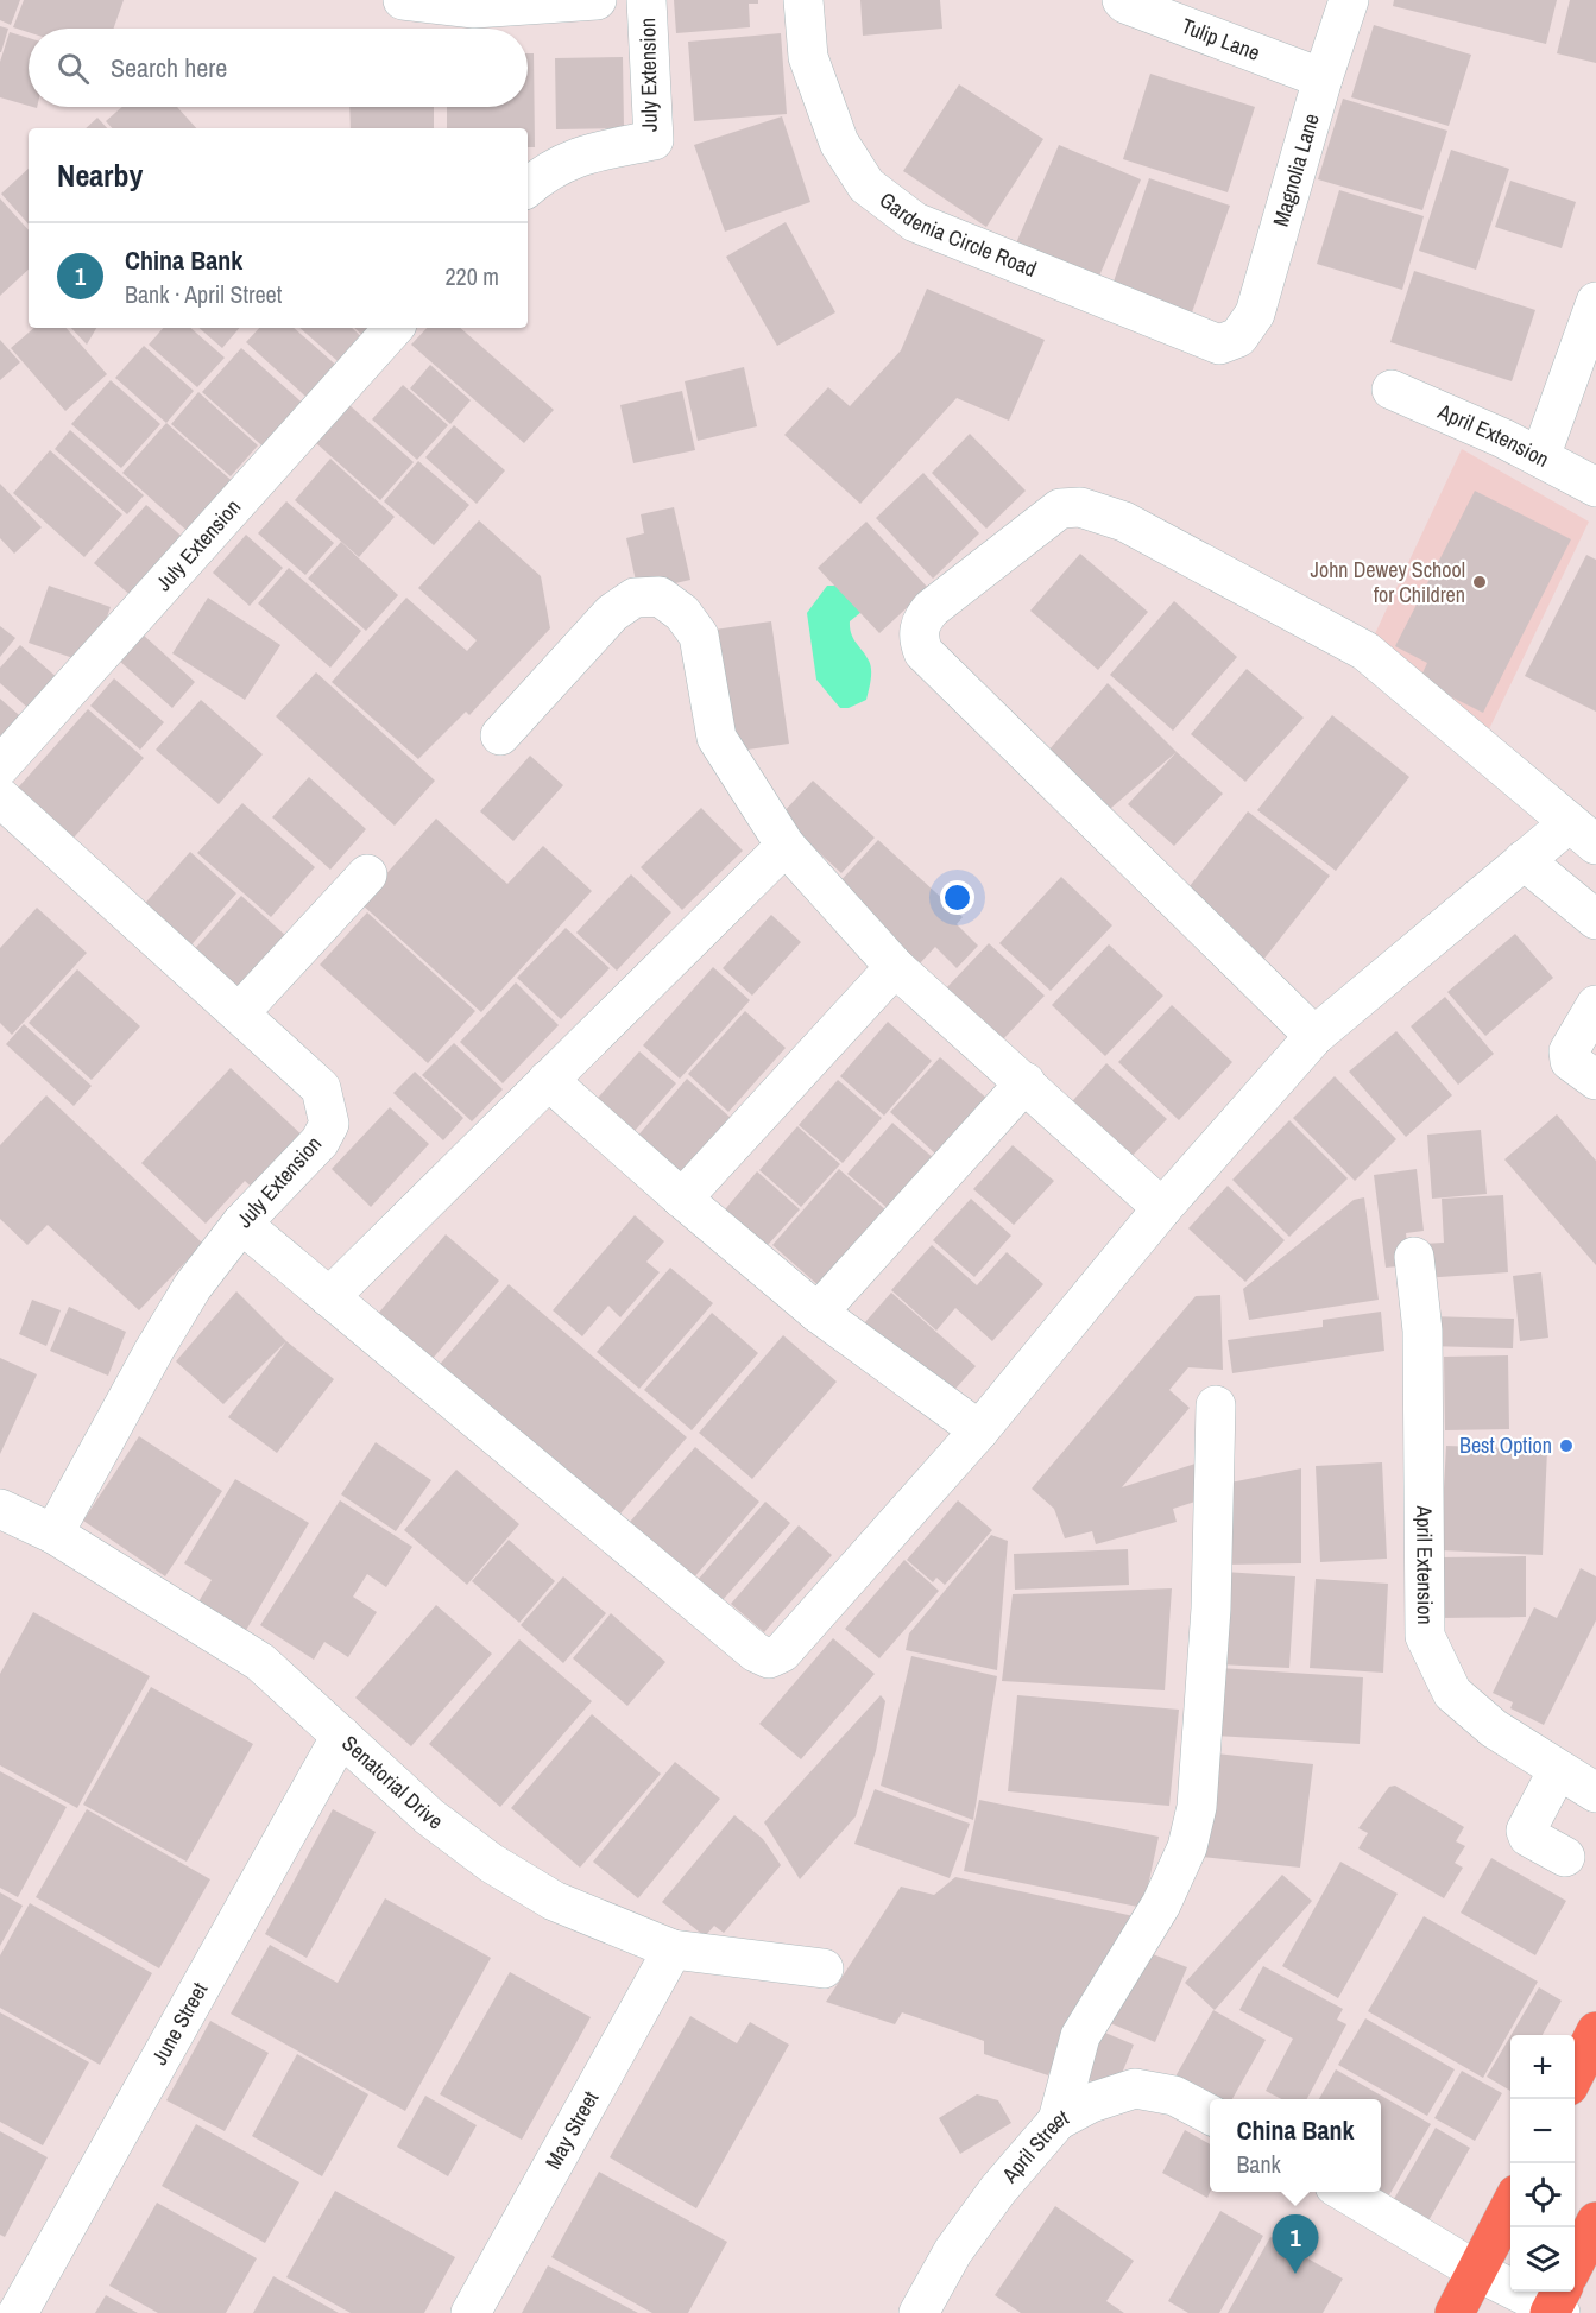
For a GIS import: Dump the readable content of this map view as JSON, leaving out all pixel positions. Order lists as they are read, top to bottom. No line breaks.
{"streets":{"street":["Tulip Lane","July Extension","Magnolia Lane","Gardenia Circle Road","April Extension","Senatorial Drive","June Street","May Street","April Street"]},"crossings":[["Tulip Lane","Magnolia Lane"],["July Extension","Senatorial Drive"],["Magnolia Lane","Gardenia Circle Road"],["Senatorial Drive","June Street"],["Senatorial Drive","May Street"]],"places":["John Dewey School for Children","Best Option"],"page":{"search":"Search here","heading":"Nearby","list":[{"mark":"1","name":"China Bank","note":"Bank · April Street","value":"220 m"}],"map_buttons":["+","−"],"popup":["China Bank","Bank"],"pins":"1"}}
